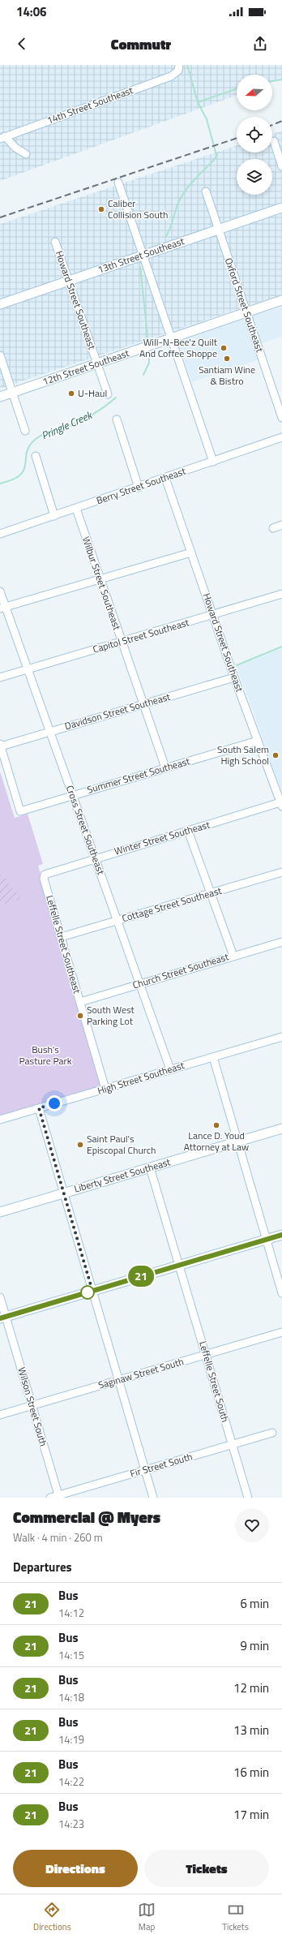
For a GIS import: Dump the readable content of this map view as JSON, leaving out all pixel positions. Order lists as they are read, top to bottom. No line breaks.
{"streets":{"main road":["13th Street Southeast","12th Street Southeast","Liberty Street Southeast"],"street":["14th Street Southeast","Howard Street Southeast","Oxford Street Southeast","Berry Street Southeast","Wilbur Street Southeast","Capitol Street Southeast","Davidson Street Southeast","Summer Street Southeast","Cross Street Southeast","Winter Street Southeast","Cottage Street Southeast","Leffelle Street Southeast","Church Street Southeast","High Street Southeast","Saginaw Street South","Leffelle Street South","Wilson Street South","Fir Street South"]},"crossings":[["13th Street Southeast","Howard Street Southeast"],["13th Street Southeast","Oxford Street Southeast"],["Howard Street Southeast","12th Street Southeast"],["Howard Street Southeast","Berry Street Southeast"],["Howard Street Southeast","Capitol Street Southeast"],["Howard Street Southeast","Davidson Street Southeast"],["Howard Street Southeast","Summer Street Southeast"],["Howard Street Southeast","Winter Street Southeast"],["Oxford Street Southeast","12th Street Southeast"],["Berry Street Southeast","Wilbur Street Southeast"],["Wilbur Street Southeast","Capitol Street Southeast"],["Wilbur Street Southeast","Davidson Street Southeast"],["Wilbur Street Southeast","Summer Street Southeast"],["Capitol Street Southeast","Cross Street Southeast"],["Davidson Street Southeast","Summer Street Southeast"],["Davidson Street Southeast","Cross Street Southeast"],["Summer Street Southeast","Cross Street Southeast"],["Cross Street Southeast","Winter Street Southeast"],["Cross Street Southeast","Cottage Street Southeast"],["Cross Street Southeast","Church Street Southeast"],["Cross Street Southeast","High Street Southeast"],["Winter Street Southeast","Leffelle Street Southeast"],["Cottage Street Southeast","Leffelle Street Southeast"],["Leffelle Street Southeast","Church Street Southeast"],["Leffelle Street Southeast","High Street Southeast"],["Saginaw Street South","Leffelle Street South"],["Saginaw Street South","Wilson Street South"],["Leffelle Street South","Fir Street South"],["Wilson Street South","Fir Street South"]],"water":["Pringle Creek"],"parks":["Bush's Pasture Park"],"places":["Caliber Collision South","Will-N-Bee'z Quilt And Coffee Shoppe","Santiam Wine & Bistro","U-Haul","South Salem High School","South West Parking Lot","Lance D. Youd Attorney at Law","Saint Paul's Episcopal Church"],"lines":["bus line 21"],"north":"left","page":{"status":"14:06","header":"Commutr","on_map":"21","heading":[["Commercial @ Myers","Walk · 4 min · 260 m"],"Departures"],"list":[{"mark":"21","name":"Bus","note":"14:12","value":"6 min"},{"mark":"21","name":"Bus","note":"14:15","value":"9 min"},{"mark":"21","name":"Bus","note":"14:18","value":"12 min"},{"mark":"21","name":"Bus","note":"14:19","value":"13 min"},{"mark":"21","name":"Bus","note":"14:22","value":"16 min"},{"mark":"21","name":"Bus","note":"14:23","value":"17 min"}],"buttons":["Directions","Tickets"],"tabs":["Directions","Map","Tickets"]}}
